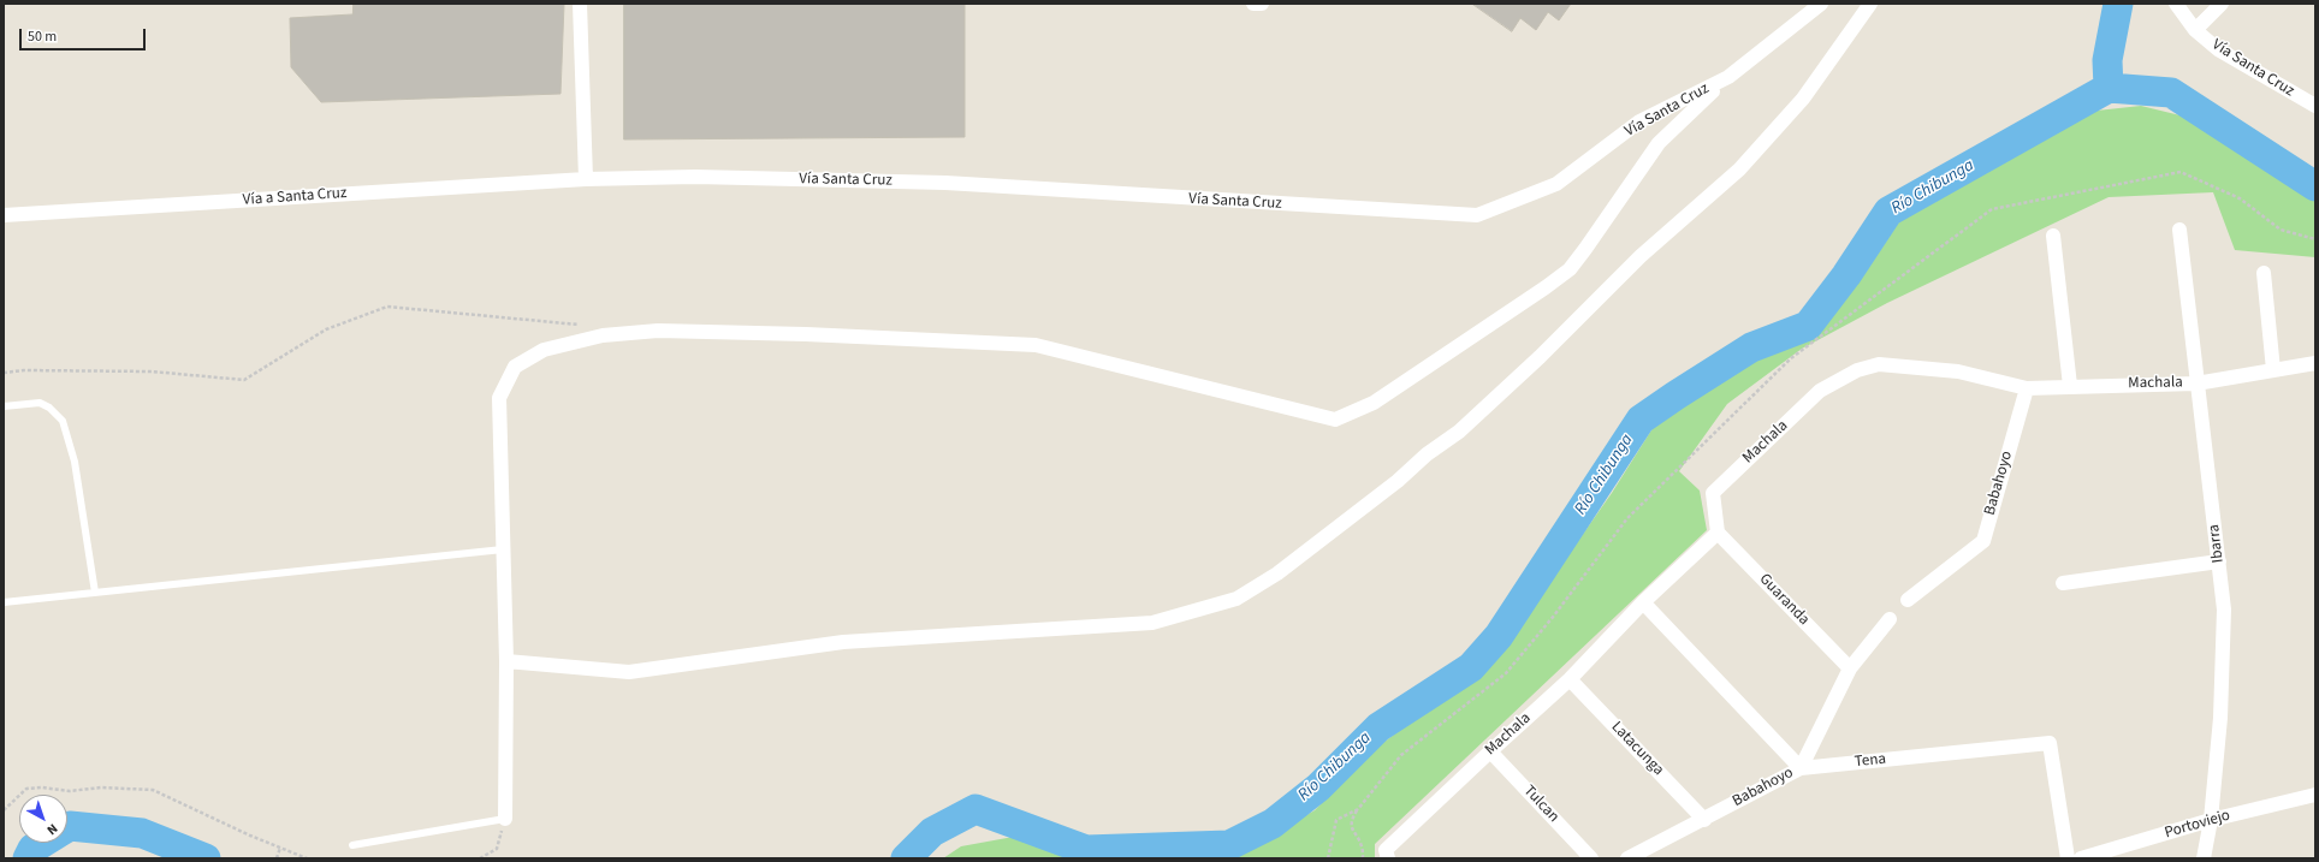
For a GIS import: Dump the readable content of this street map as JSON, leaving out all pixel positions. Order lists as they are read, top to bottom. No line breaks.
{"streets":{"street":["Vía Santa Cruz","Vía a Santa Cruz","Machala","Babahoyo","Ibarra","Guaranda","Latacunga","Tena","Tulcan","Portoviejo"]},"crossings":[["Vía Santa Cruz","Vía a Santa Cruz"],["Machala","Babahoyo"],["Machala","Ibarra"],["Machala","Guaranda"],["Machala","Latacunga"],["Machala","Tulcan"],["Babahoyo","Guaranda"],["Babahoyo","Latacunga"],["Babahoyo","Tena"],["Ibarra","Portoviejo"]],"water":["Río Chibunga"],"scale_bar":"50 m","north":"bottom right"}
